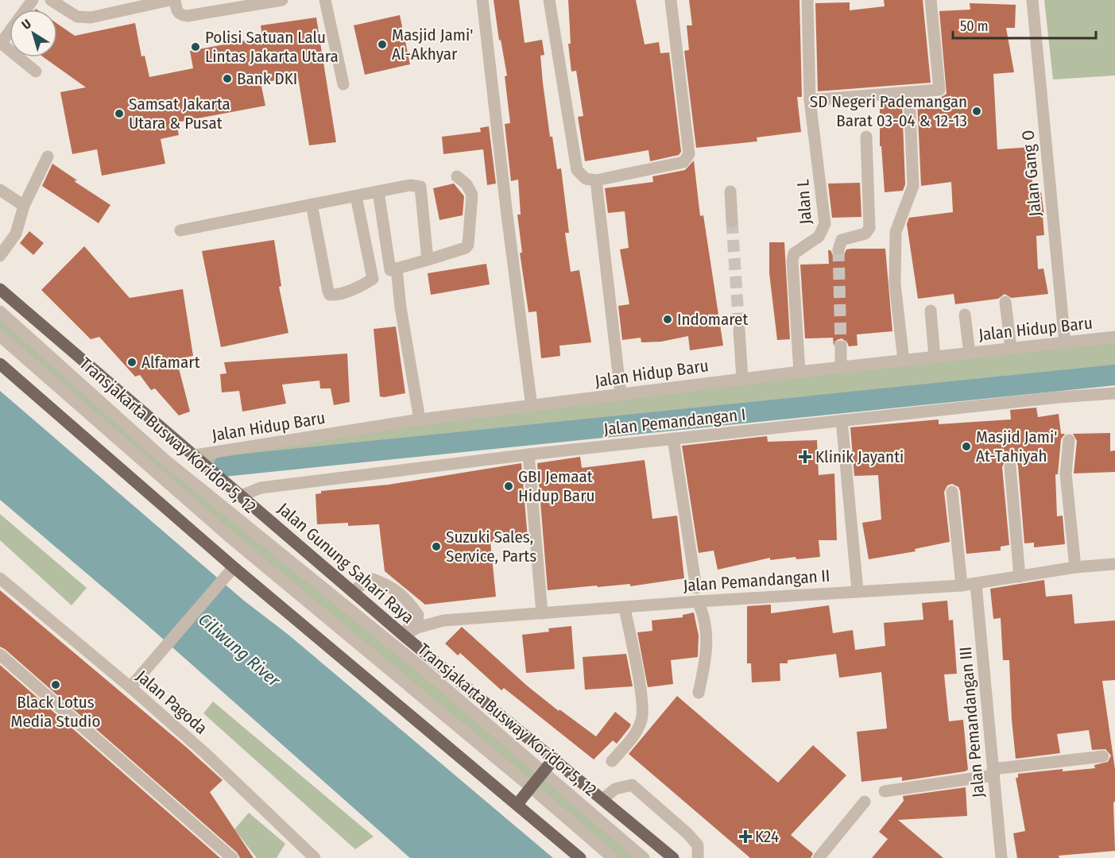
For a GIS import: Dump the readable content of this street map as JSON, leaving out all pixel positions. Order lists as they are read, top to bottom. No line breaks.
{"streets":{"main road":["Jalan Gunung Sahari Raya"],"street":["Jalan Gang O","Jalan L","Jalan Hidup Baru","Jalan Pemandangan I","Transjakarta Busway Koridor 5, 12","Jalan Pemandangan II","Jalan Pagoda","Jalan Pemandangan III"]},"crossings":[["Jalan Gang O","Jalan Hidup Baru"],["Jalan L","Jalan Hidup Baru"],["Jalan Hidup Baru","Jalan Gunung Sahari Raya"],["Jalan Pemandangan I","Jalan Gunung Sahari Raya"],["Jalan Gunung Sahari Raya","Jalan Pemandangan II"],["Jalan Pemandangan II","Jalan Pemandangan III"]],"water":["Ciliwung River"],"places":{"other":["Masjid Jami' Al-Akhyar","Polisi Satuan Lalu Lintas Jakarta Utara","Bank DKI","SD Negeri Pademangan Barat 03-04 & 12-13","Samsat Jakarta Utara & Pusat","Indomaret","Alfamart","Masjid Jami' At-Tahiyah","GBI Jemaat Hidup Baru","Suzuki Sales, Service, Parts","Black Lotus Media Studio"],"health":["Klinik Jayanti","K24"]},"scale_bar":"50 m","north":"top left"}
